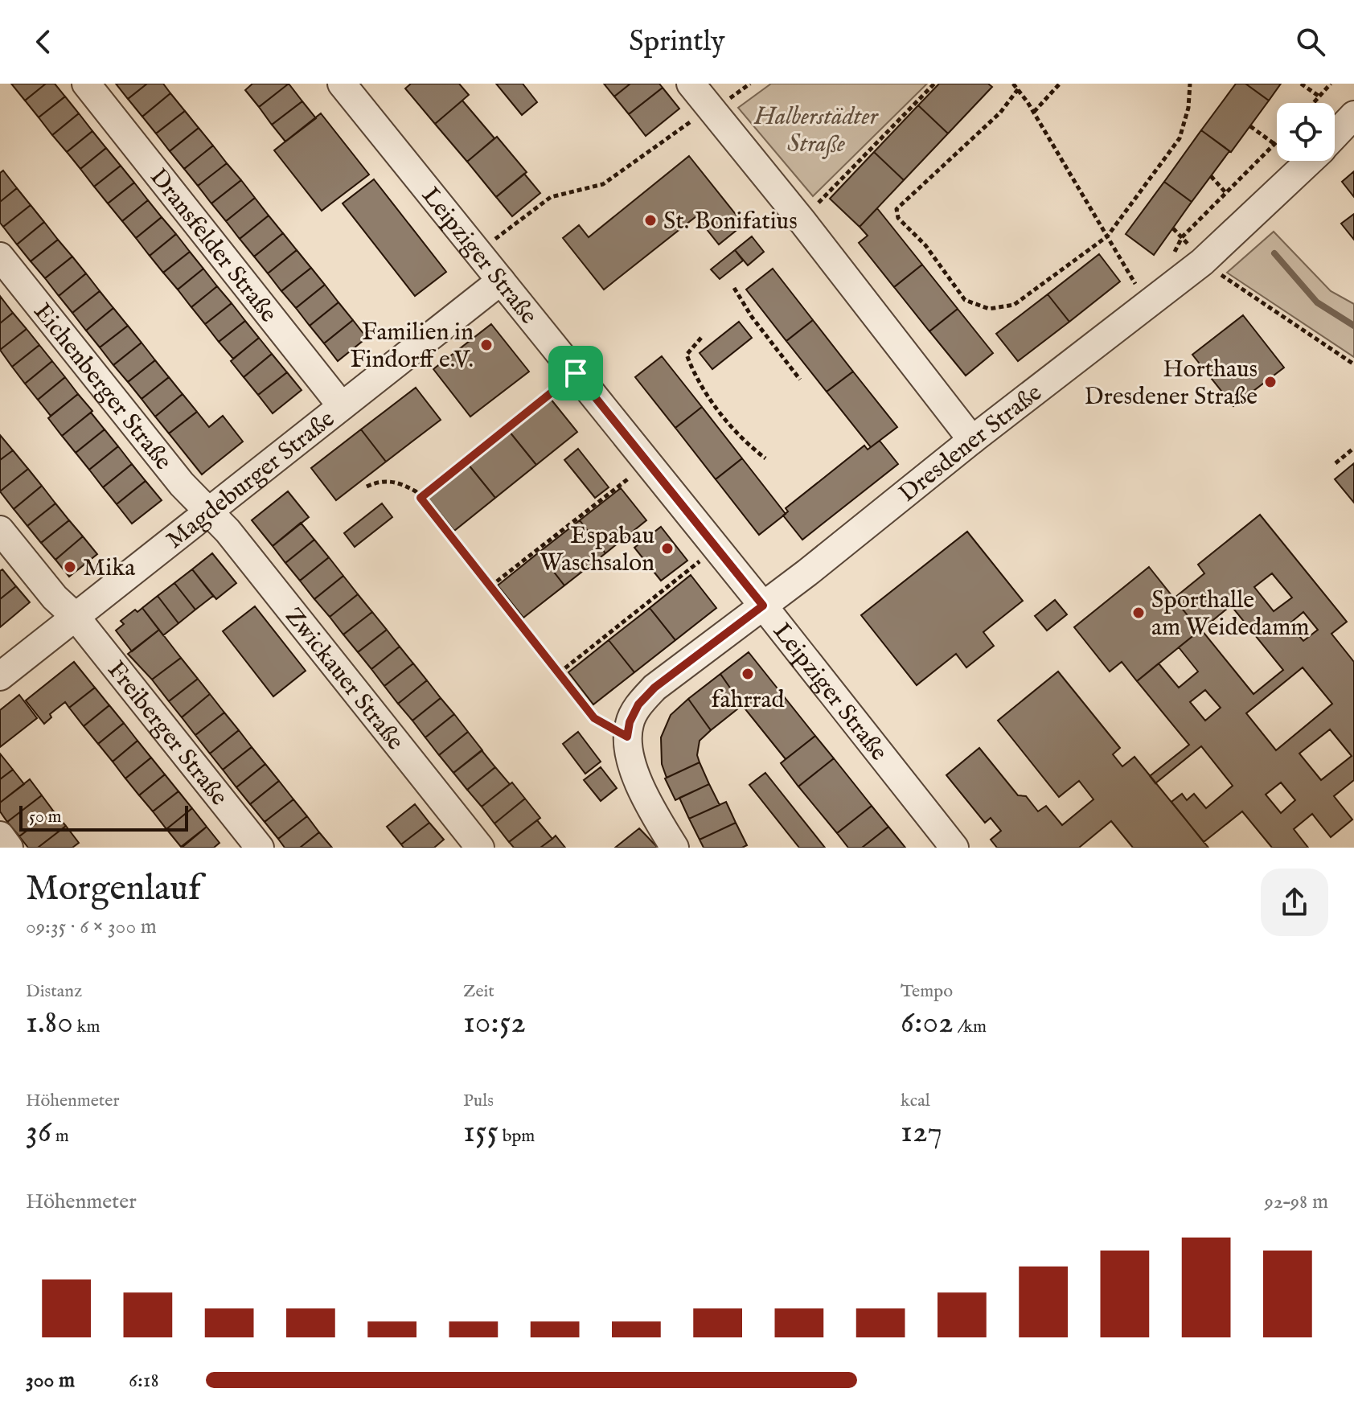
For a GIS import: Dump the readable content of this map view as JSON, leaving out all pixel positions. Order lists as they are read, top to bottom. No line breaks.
{"streets":{"street":["Dransfelder Straße","Leipziger Straße","Eichenberger Straße","Dresdener Straße","Magdeburger Straße","Zwickauer Straße","Freiberger Straße"]},"crossings":[["Dransfelder Straße","Magdeburger Straße"],["Leipziger Straße","Dresdener Straße"],["Leipziger Straße","Magdeburger Straße"],["Eichenberger Straße","Magdeburger Straße"],["Eichenberger Straße","Zwickauer Straße"],["Magdeburger Straße","Zwickauer Straße"],["Magdeburger Straße","Freiberger Straße"]],"parks":["Halberstädter Straße"],"places":["St. Bonifatius","Familien in Findorff e.V.","Horthaus Dresdener Straße","Espabau Waschsalon","Mika","Sporthalle am Weidedamm","fahrrad"],"scale_bar":"50 m","page":{"header":"Sprintly","scale":"50 m","heading":["Morgenlauf","09:35 · 6 × 300 m"],"stats":[["Distanz","1.80 km"],["Zeit","10:52"],["Tempo","6:02 /km"],["Höhenmeter","36 m"],["Puls","155 bpm"],["kcal","127"]],"chart":["Höhenmeter","92–98 m"],"list":[{"name":"300 m","note":"6:18"}]}}
